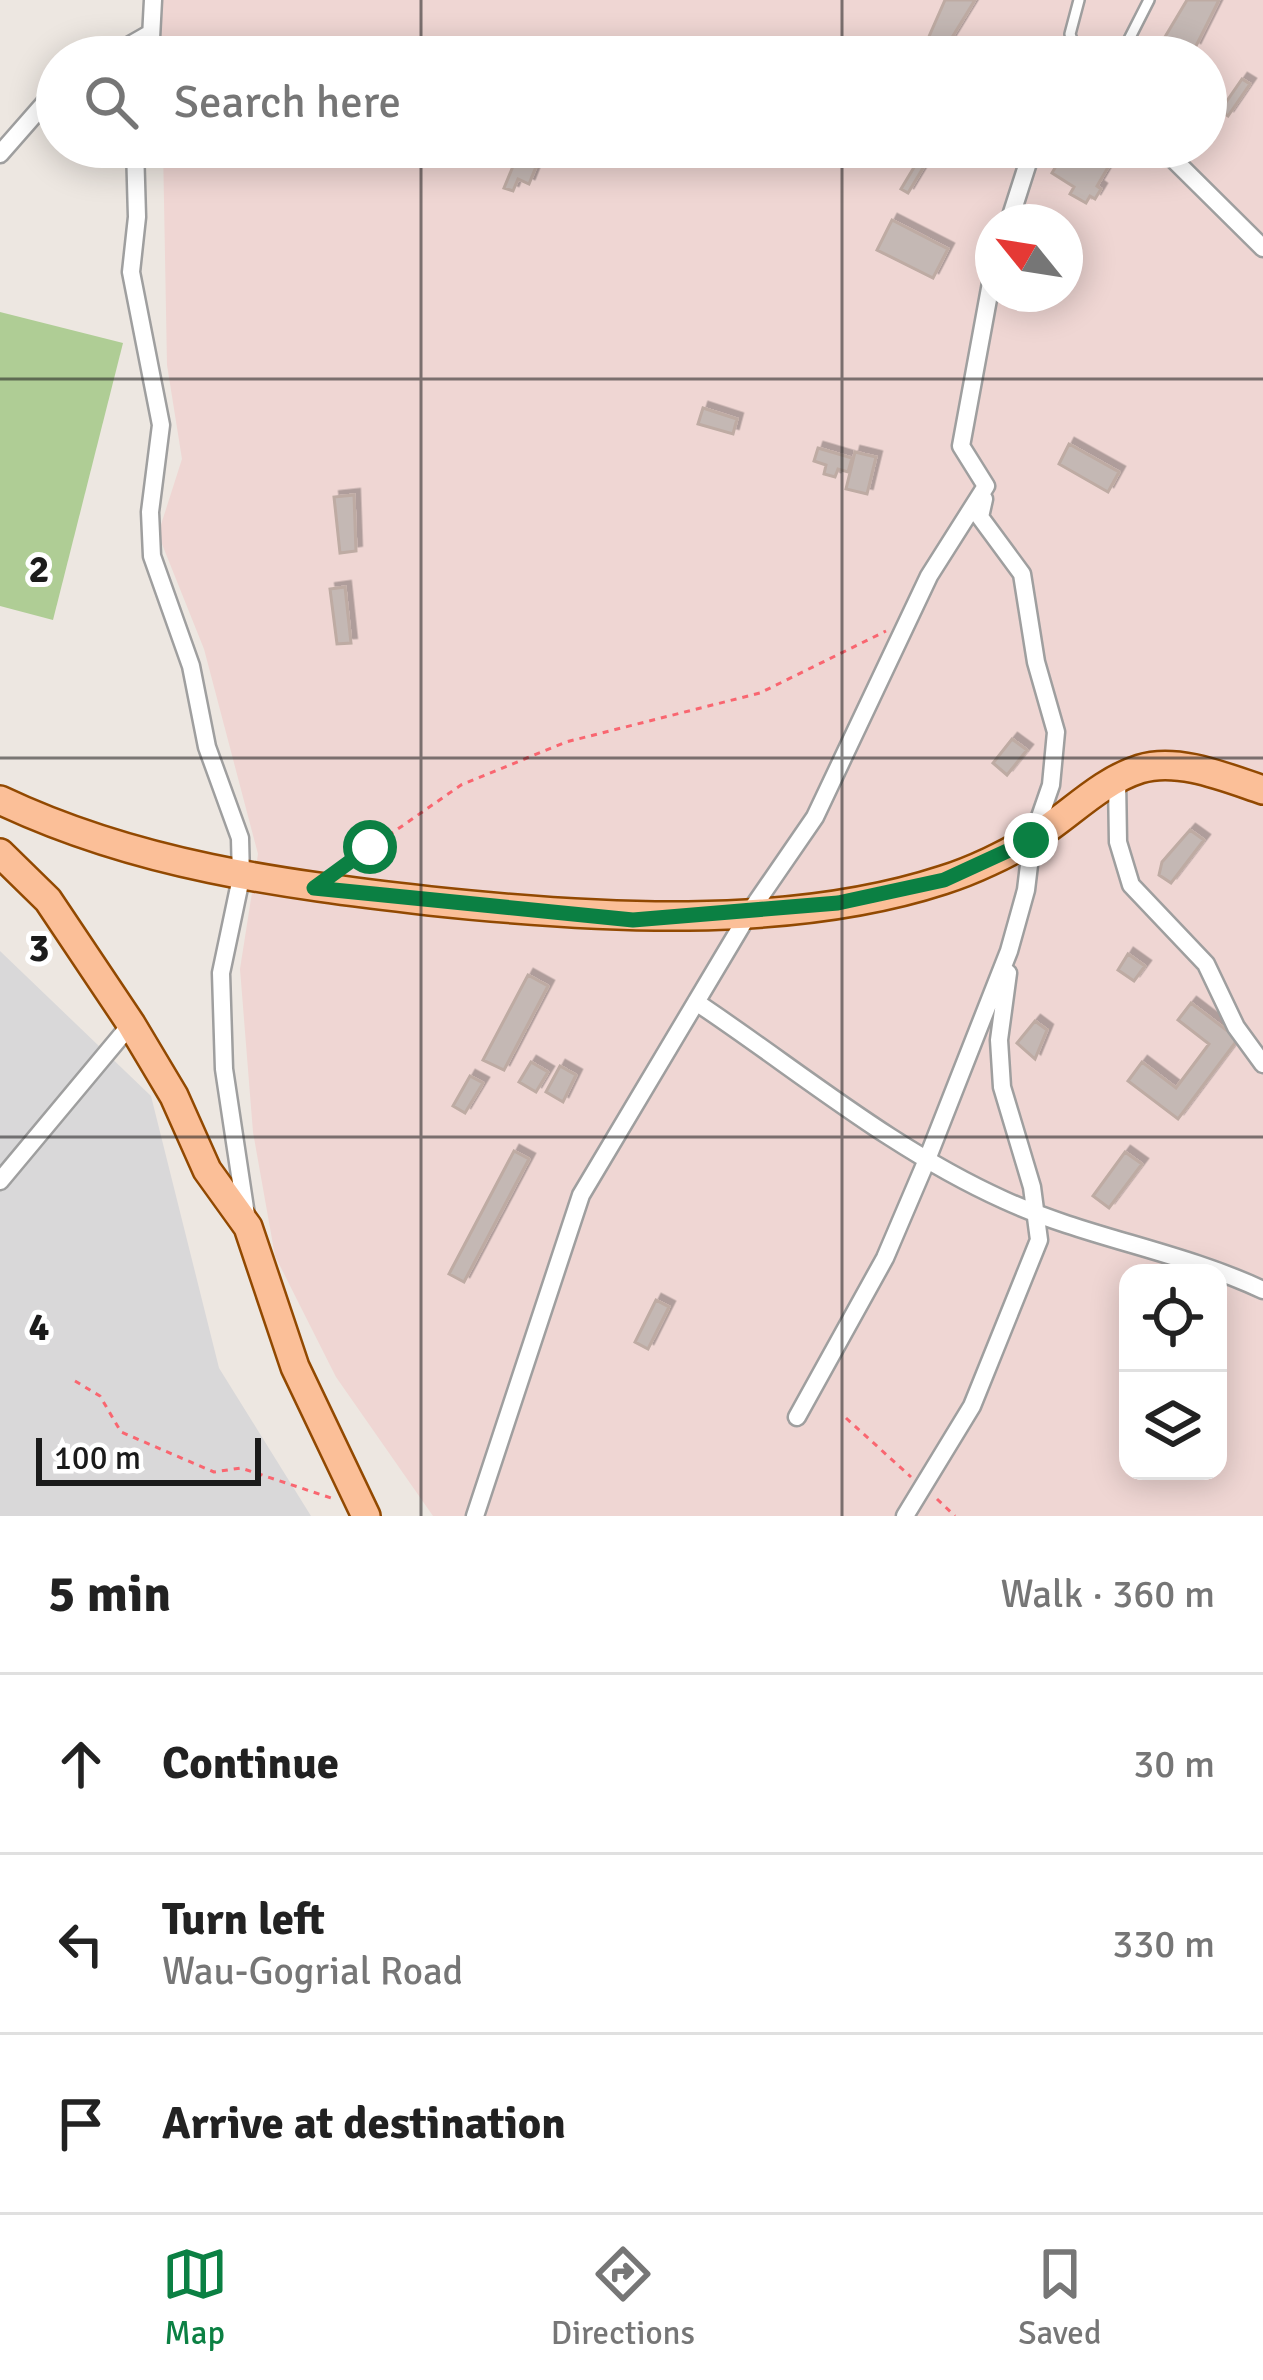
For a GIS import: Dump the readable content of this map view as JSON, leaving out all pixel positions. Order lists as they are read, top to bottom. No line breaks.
{"scale_bar":"100 m","north":"top left","page":{"search":"Search here","scale":"100 m","heading":["5 min","Walk · 360 m"],"list":[["Continue","30 m"],["Turn left","Wau-Gogrial Road","330 m"],"Arrive at destination"],"nav":["Map","Directions","Saved"]},"grid":{"rows":["2","3","4"]}}
